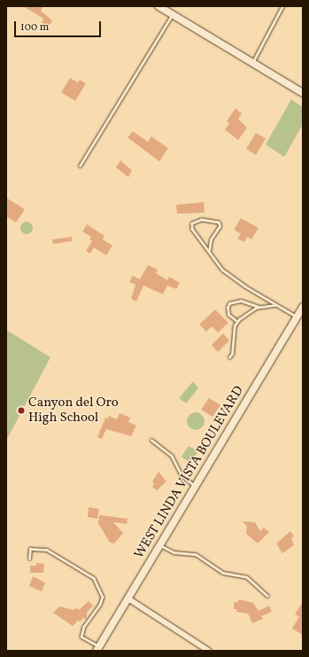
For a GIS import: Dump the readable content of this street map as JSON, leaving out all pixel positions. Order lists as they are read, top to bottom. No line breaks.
{"streets":{"street":["WEST LINDA VISTA BOULEVARD"]},"places":["Canyon del Oro High School"],"scale_bar":"100 m"}
